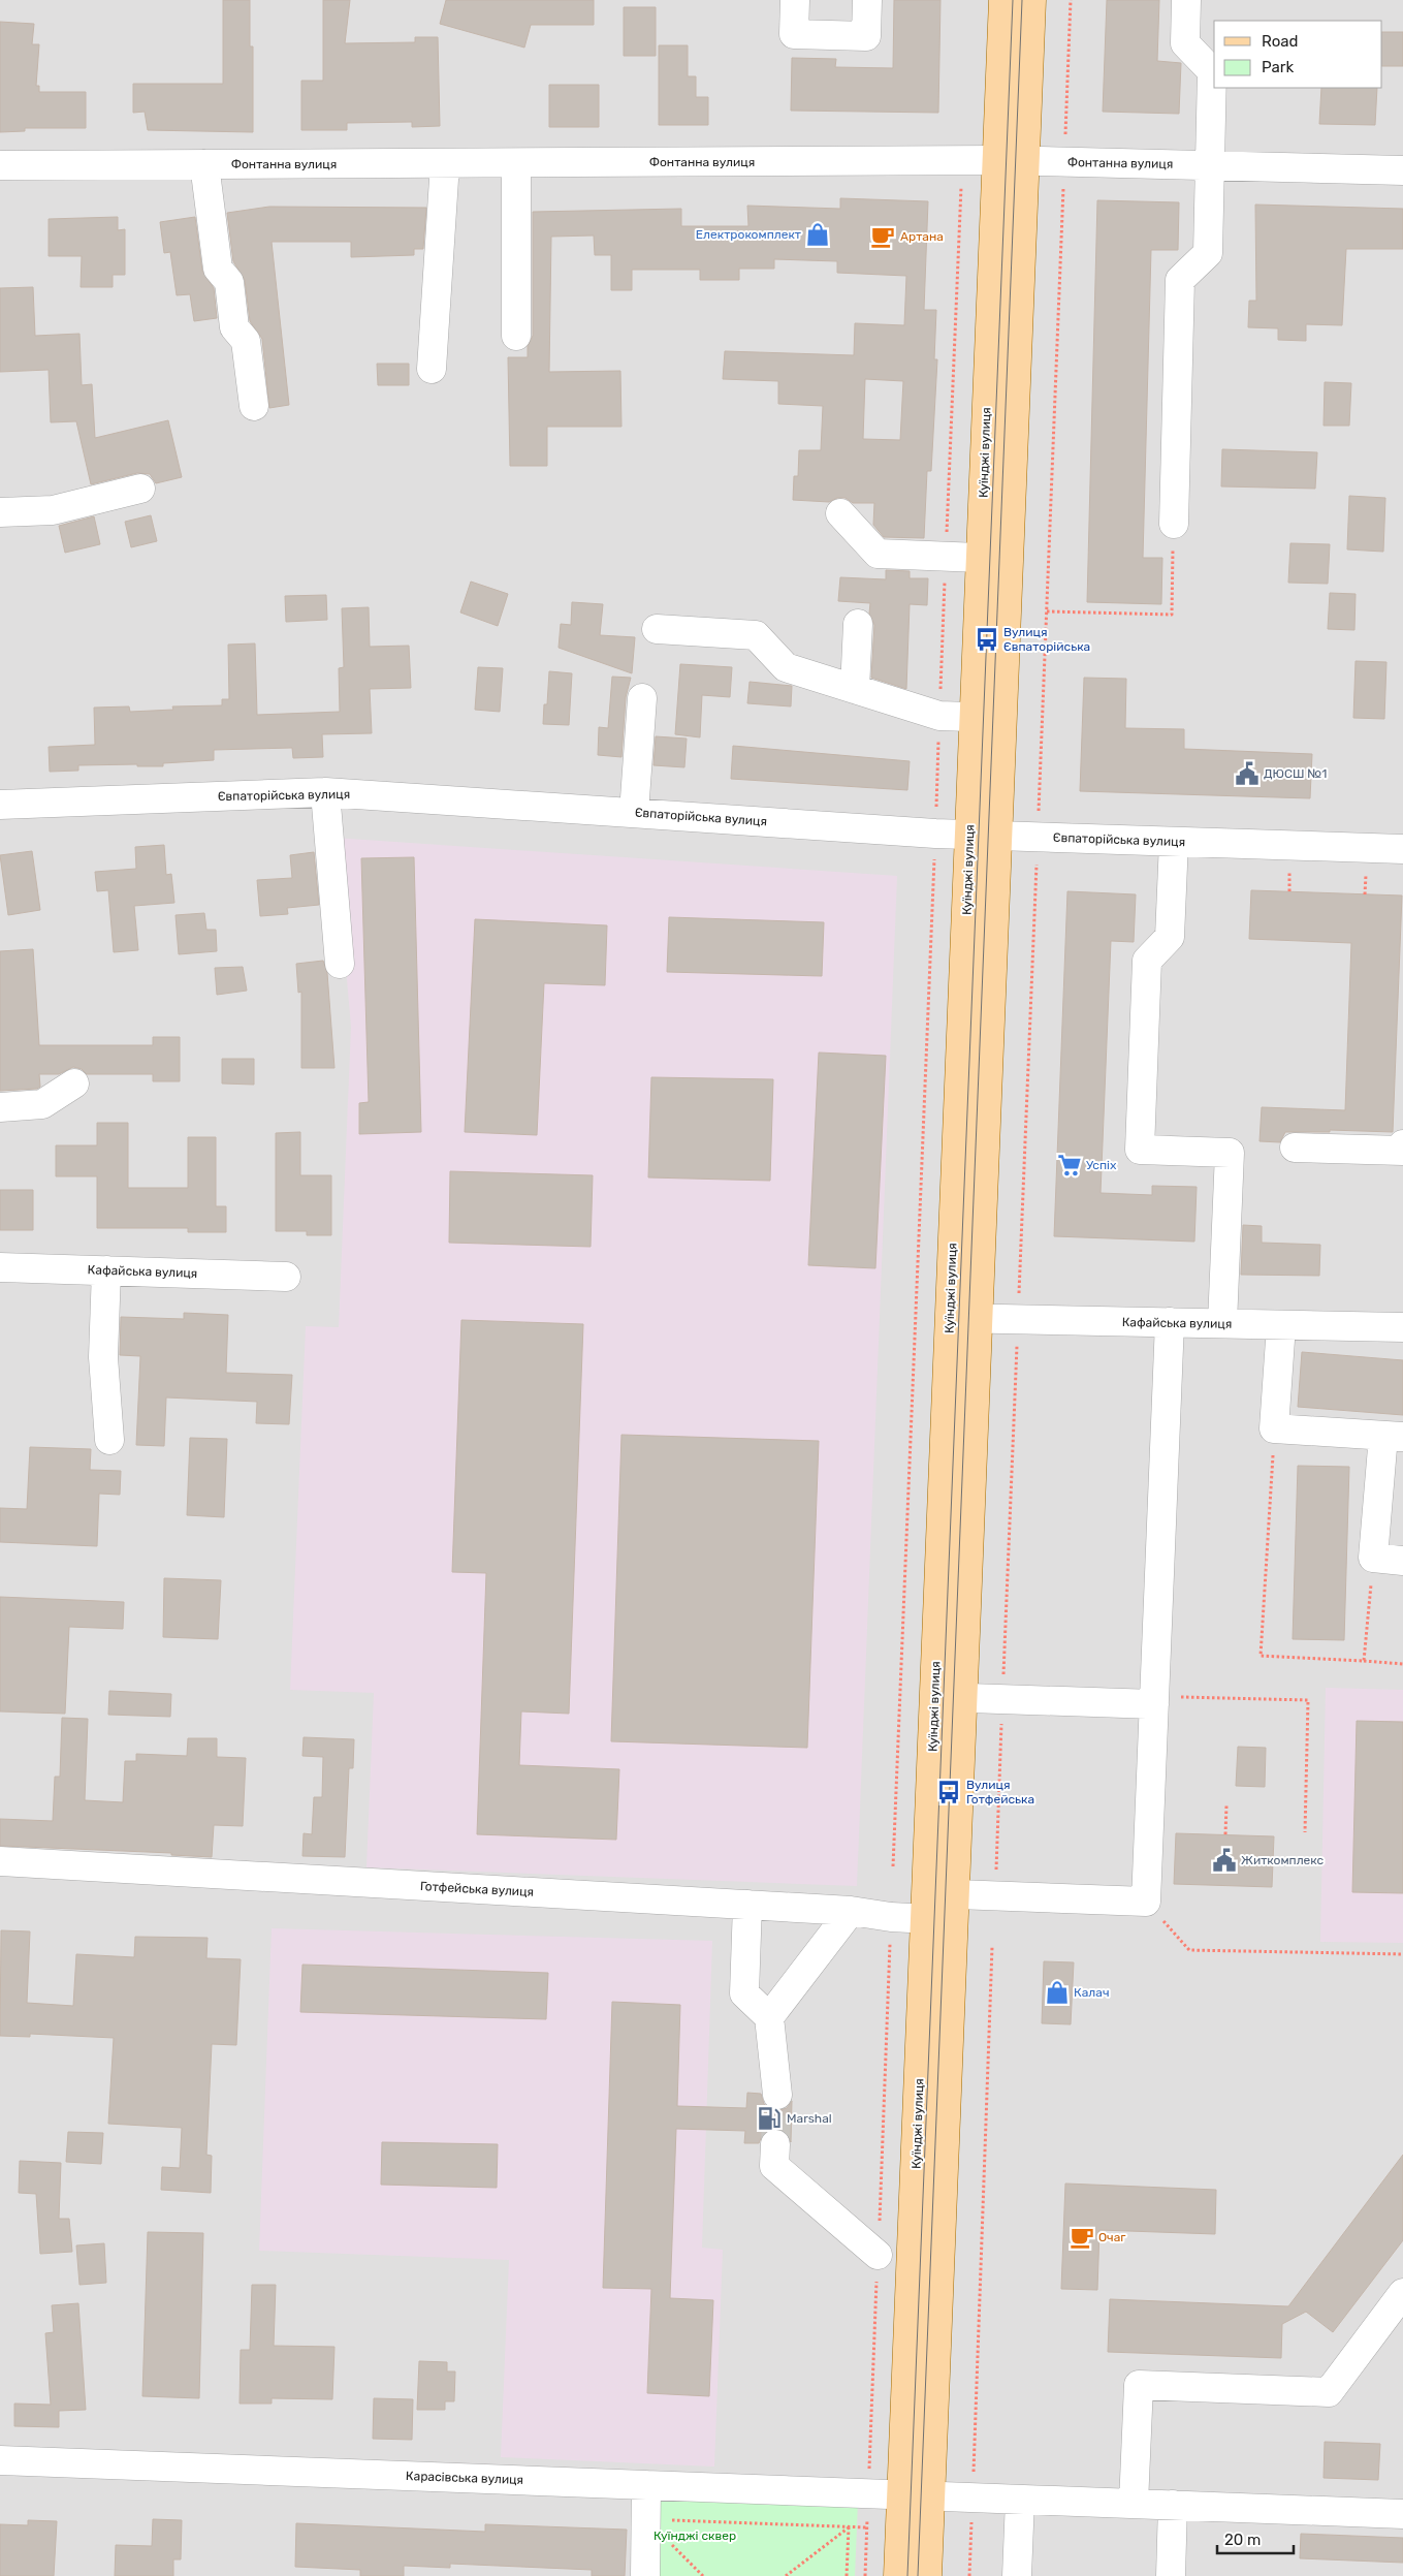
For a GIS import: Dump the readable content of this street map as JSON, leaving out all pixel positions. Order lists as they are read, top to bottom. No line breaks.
{"streets":{"main road":["Куїнджі вулиця"],"street":["Фонтанна вулиця","Євпаторійська вулиця","Кафайська вулиця","Готфейська вулиця","Карасівська вулиця"]},"crossings":[["Фонтанна вулиця","Куїнджі вулиця"],["Куїнджі вулиця","Євпаторійська вулиця"],["Куїнджі вулиця","Кафайська вулиця"],["Куїнджі вулиця","Готфейська вулиця"],["Куїнджі вулиця","Карасівська вулиця"]],"parks":["Куїнджі сквер"],"places":{"shop":["Електрокомплект","Калач"],"cafe":["Артана","Очаг"],"bus stop":["Вулиця Євпаторійська","Вулиця Готфейська"],"public building":["ДЮСШ №1","Житкомплекс"],"supermarket":["Успіх"],"fuel station":["Marshal"]},"legend":["Road","Park"],"scale_bar":"20 m"}
